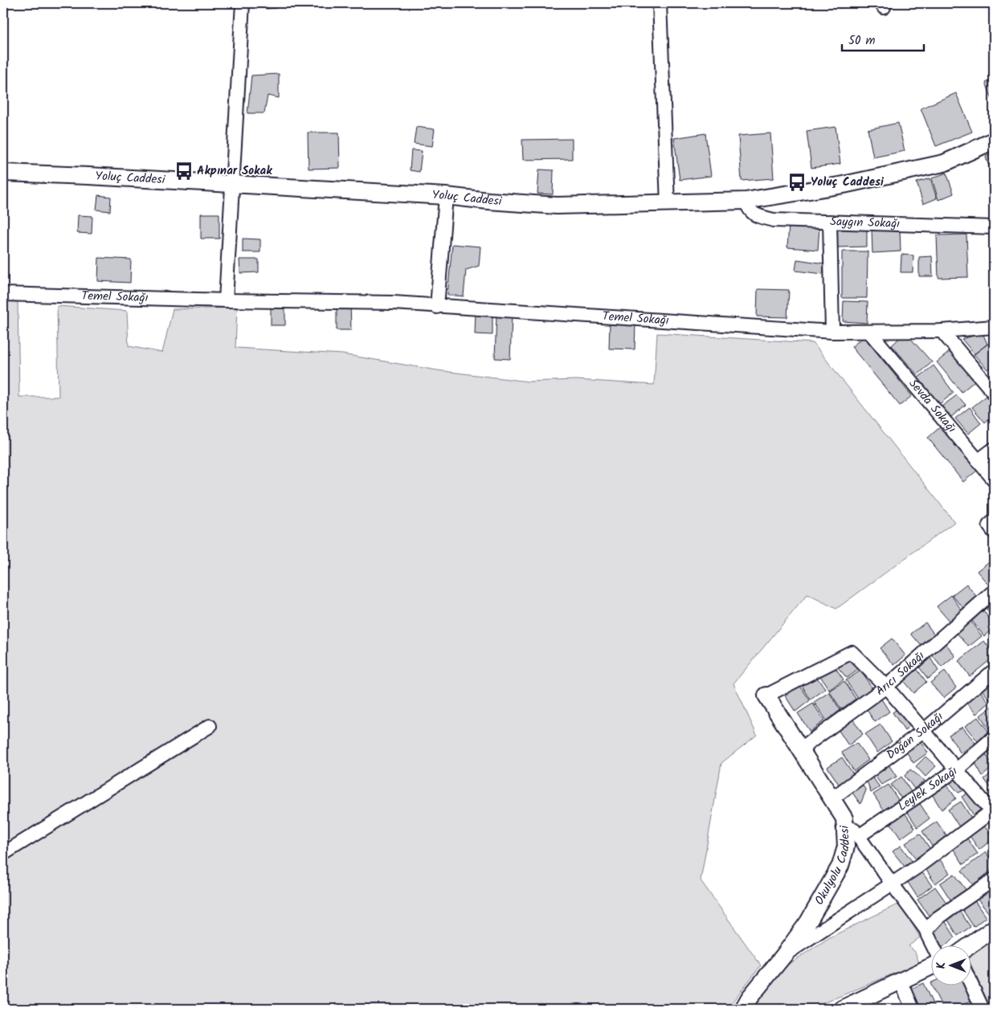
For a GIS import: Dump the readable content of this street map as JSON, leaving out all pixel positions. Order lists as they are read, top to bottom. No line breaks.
{"streets":{"street":["Yoluç Caddesi","Saygın Sokağı","Temel Sokağı","Sevda Sokağı","Arıcı Sokağı","Doğan Sokağı","Leylek Sokağı","Okulyolu Caddesi"]},"crossings":[["Yoluç Caddesi","Saygın Sokağı"],["Temel Sokağı","Sevda Sokağı"],["Arıcı Sokağı","Okulyolu Caddesi"],["Doğan Sokağı","Okulyolu Caddesi"]],"places":{"bus stop":["Akpınar Sokak","Yoluç Caddesi"]},"scale_bar":"50 m","north":"left"}
